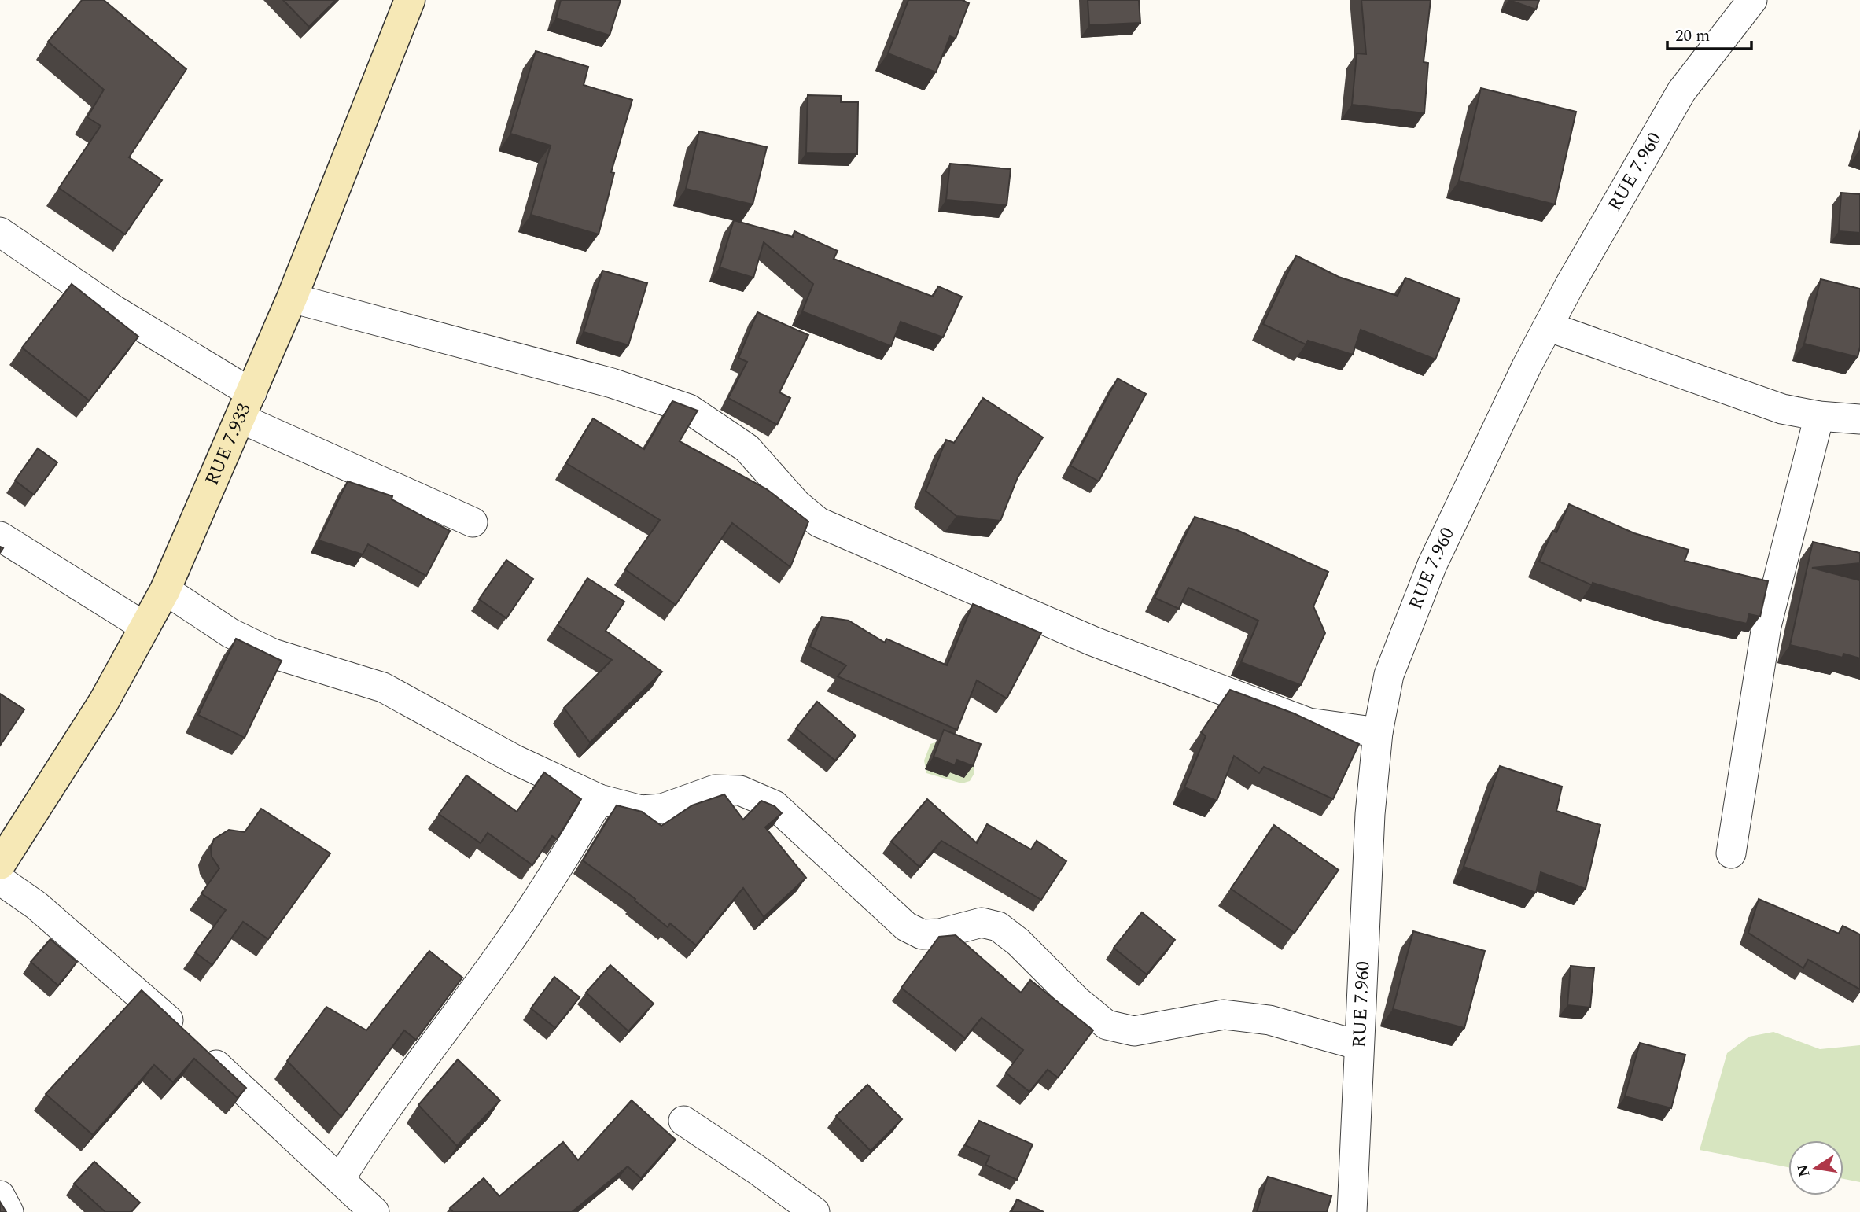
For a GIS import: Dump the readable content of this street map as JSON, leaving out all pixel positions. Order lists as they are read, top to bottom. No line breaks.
{"streets":{"street":["RUE 7.960","RUE 7.933"]},"scale_bar":"20 m","north":"left"}
